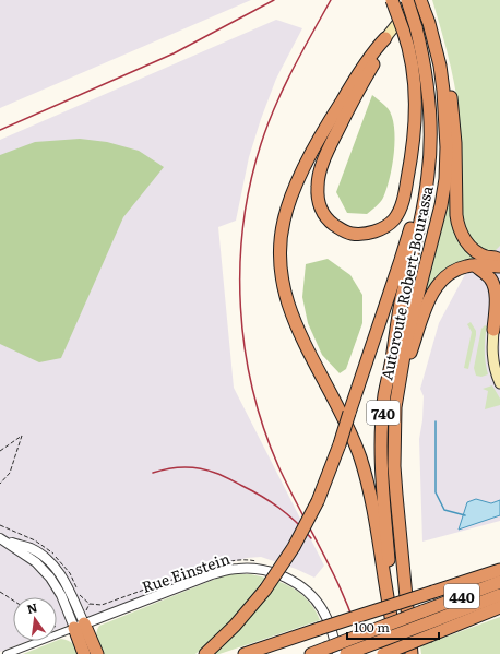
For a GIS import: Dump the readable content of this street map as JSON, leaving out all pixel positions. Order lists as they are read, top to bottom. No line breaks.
{"streets":{"highway":["Autoroute Robert-Bourassa","740","440"],"street":["Rue Einstein"]},"scale_bar":"100 m","north":"top"}
